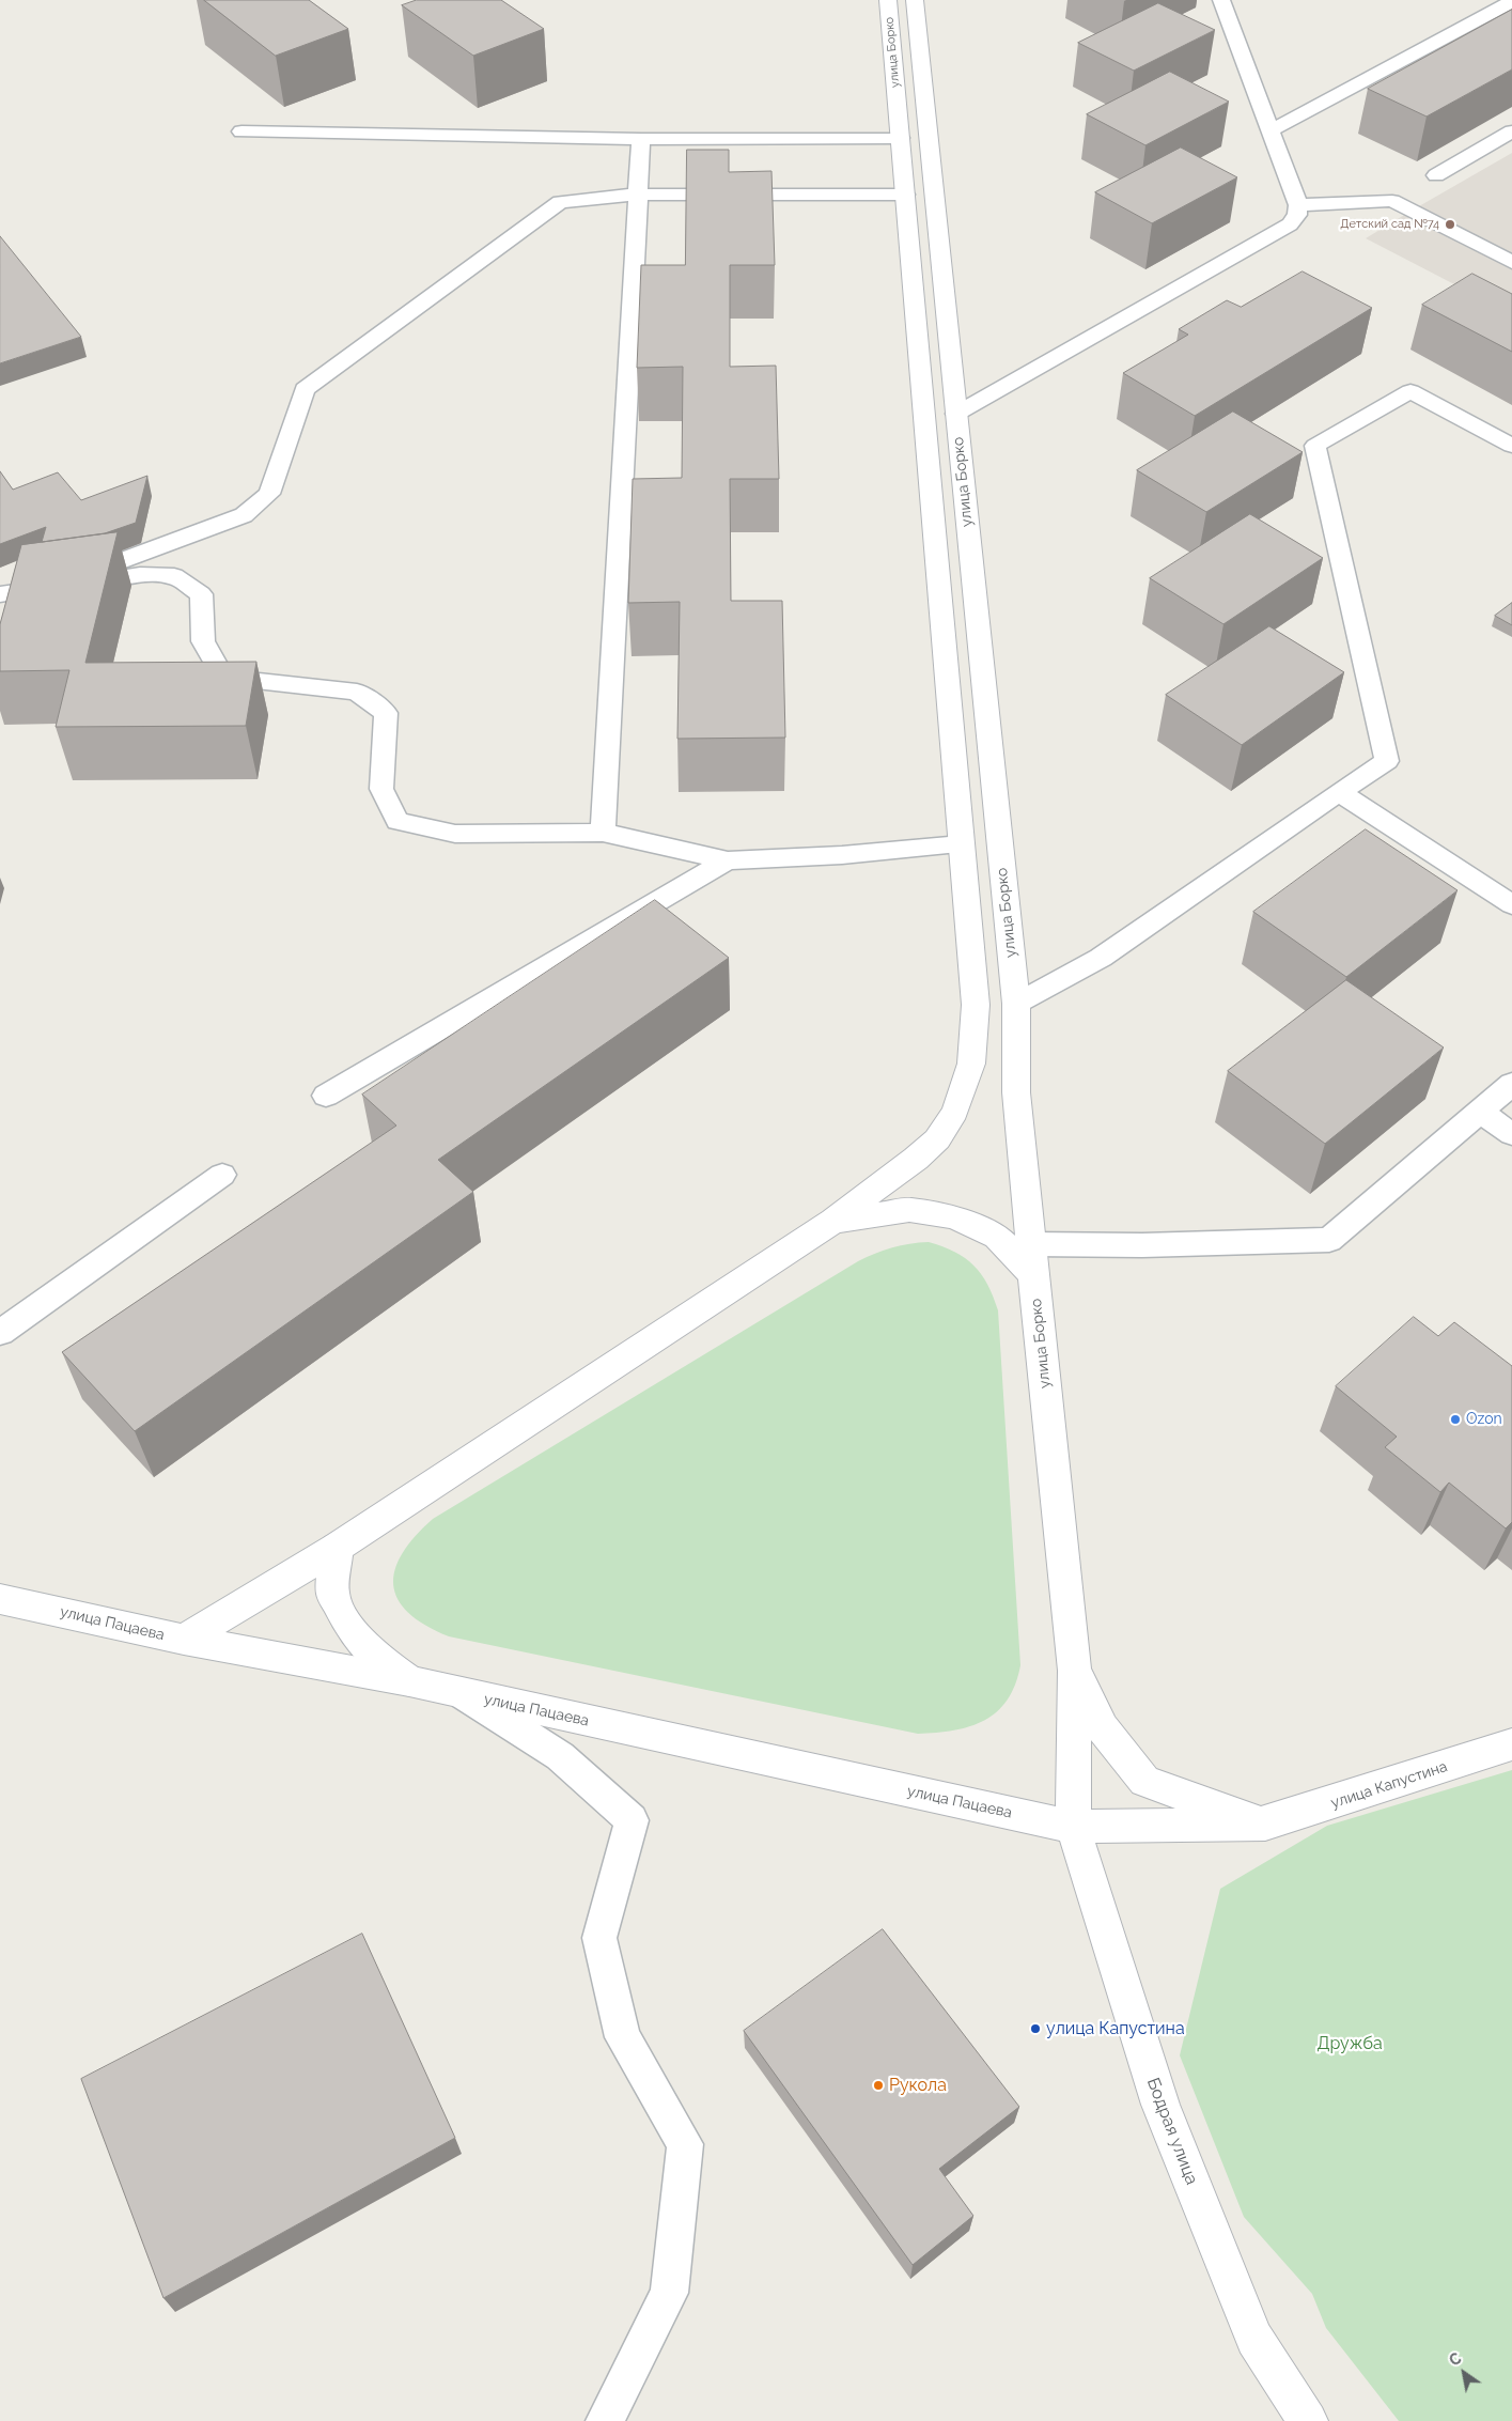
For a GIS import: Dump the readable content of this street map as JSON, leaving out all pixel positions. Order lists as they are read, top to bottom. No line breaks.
{"streets":{"main road":["улица Борко","улица Пацаева","улица Капустина","Бодрая улица"]},"crossings":[["улица Борко","улица Пацаева"],["улица Борко","улица Капустина"],["улица Борко","Бодрая улица"],["улица Пацаева","улица Капустина"],["улица Пацаева","Бодрая улица"],["улица Капустина","Бодрая улица"]],"parks":["Дружба"],"places":["Детский сад №74","Ozon","улица Капустина","Рукола"],"north":"top left"}
